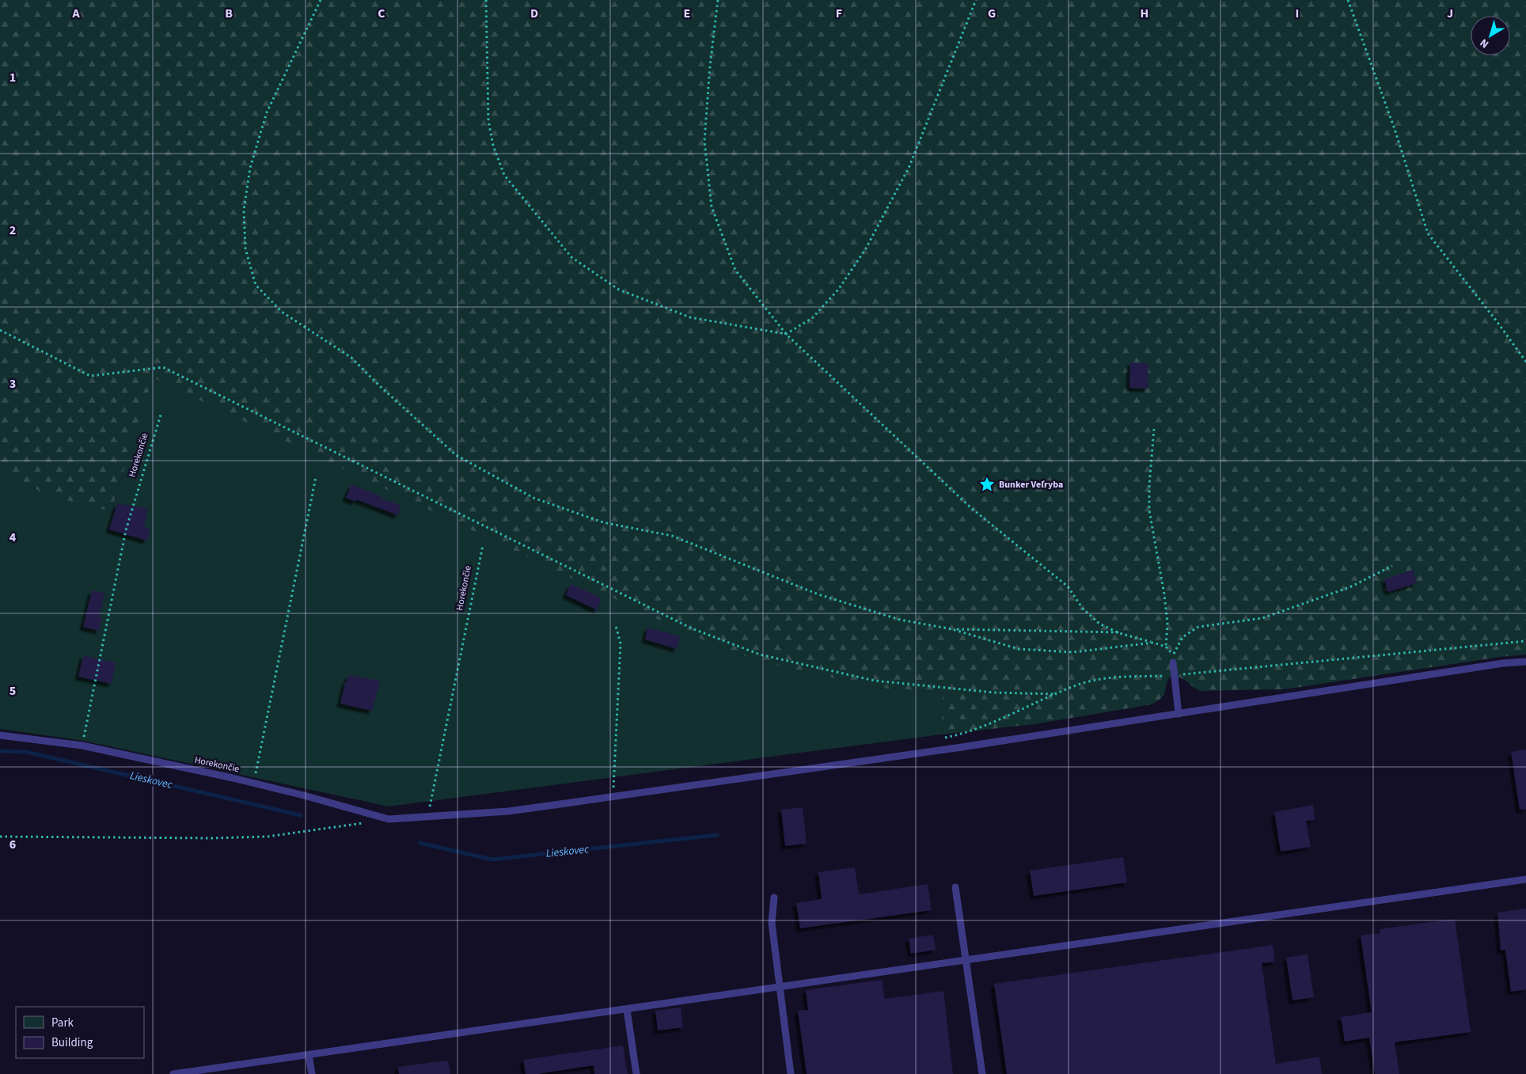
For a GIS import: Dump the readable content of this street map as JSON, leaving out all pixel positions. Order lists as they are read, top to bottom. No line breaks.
{"streets":{"lane":["Horekončie"]},"water":["Lieskovec"],"places":{"place":["Bunker Veľryba"]},"legend":["Park","Building"],"north":"bottom left","grid":{"columns":["A","B","C","D","E","F","G","H","I","J"],"rows":["1","2","3","4","5","6"]}}
